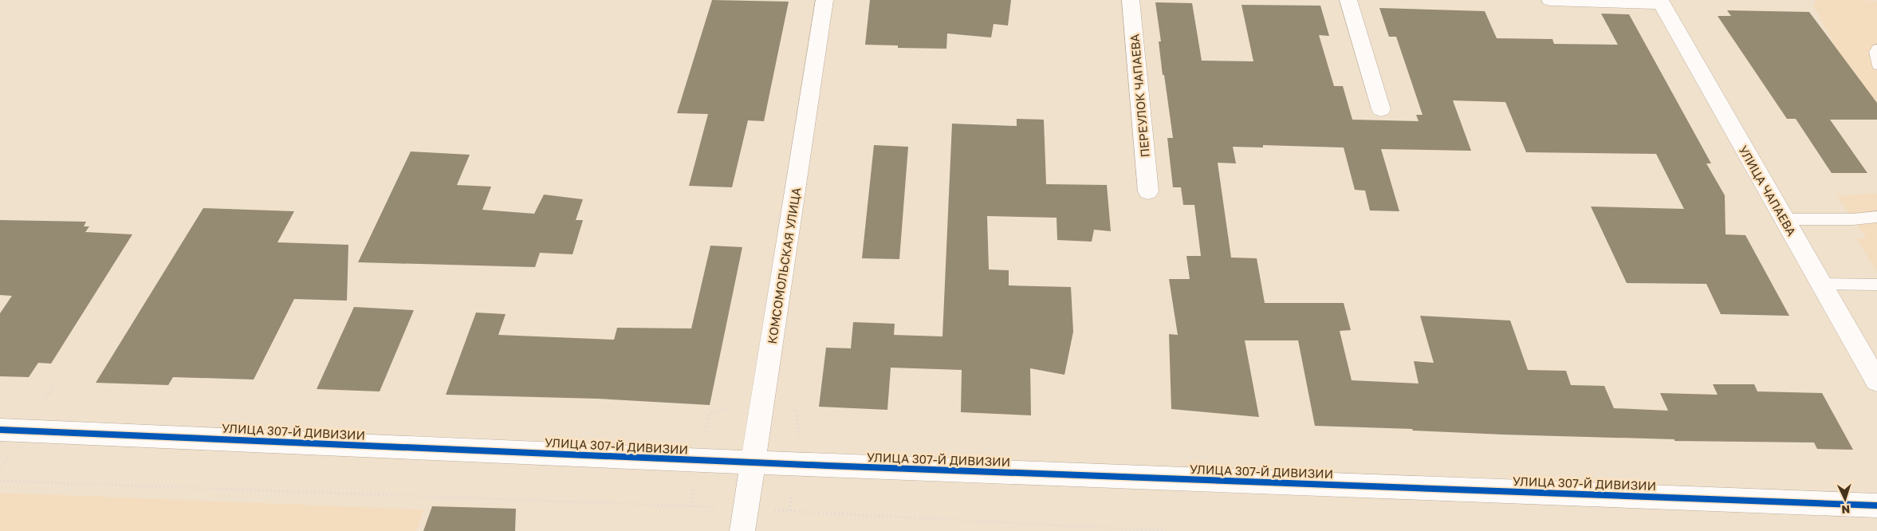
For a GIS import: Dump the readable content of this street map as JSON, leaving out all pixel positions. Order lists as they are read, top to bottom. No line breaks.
{"streets":{"street":["ПЕРЕУЛОК ЧАПАЕВА","УЛИЦА ЧАПАЕВА","КОМСОМОЛЬСКАЯ УЛИЦА","УЛИЦА 307-Й ДИВИЗИИ"]},"crossings":[["КОМСОМОЛЬСКАЯ УЛИЦА","УЛИЦА 307-Й ДИВИЗИИ"]],"north":"bottom"}
